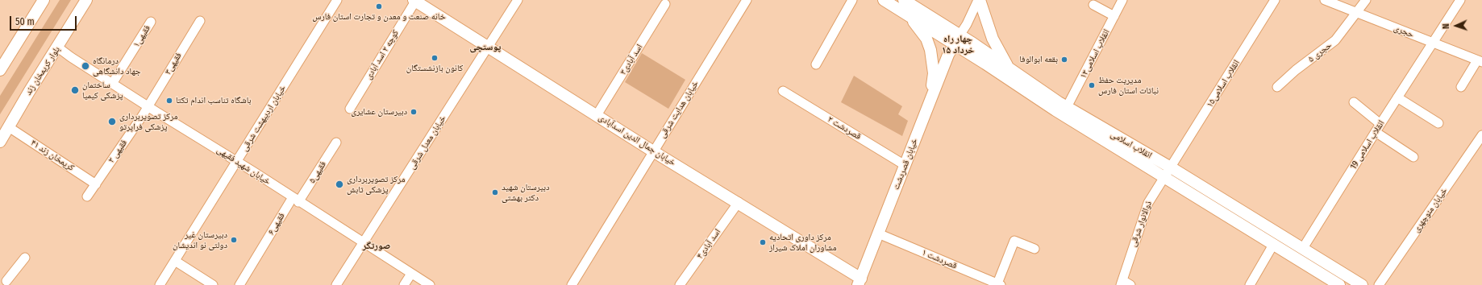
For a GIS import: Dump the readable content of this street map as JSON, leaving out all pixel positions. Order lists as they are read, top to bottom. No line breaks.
{"streets":{"main road":["بلوار کریمخان زند","خیابان جمال الدین اسدآبادی","انقلاب اسلامی","خیابان قصردشت"],"street":["حجری","فقیهی۱","حجری ۵","انقلاب اسلامی۱۳","کوچه ۲ اسد آبادی","اسد آبادی۳","فقیهی۳","انقلاب اسلامی۱۵","خیابان هدایت شرقی","خیابان اردیبهشت شرقی","قصردشت ۲","خیابان معدل شرقی","انقلاب اسلامی 19","۲ فقیهی","کریمخان زند ۴۱","خیابان شهید فقیهی","فقیهی۵","خیابان منوچهری","فقیهی۶","ذوالانوار شرقی","اسد آبادی۴","قصردشت ۱"]},"crossings":[["حجری","حجری ۵"],["حجری","انقلاب اسلامی 19"],["فقیهی۱","خیابان شهید فقیهی"],["انقلاب اسلامی۱۳","انقلاب اسلامی"],["کوچه ۲ اسد آبادی","خیابان جمال الدین اسدآبادی"],["اسد آبادی۳","خیابان جمال الدین اسدآبادی"],["فقیهی۳","۲ فقیهی"],["فقیهی۳","خیابان شهید فقیهی"],["بلوار کریمخان زند","کریمخان زند ۴۱"],["بلوار کریمخان زند","خیابان شهید فقیهی"],["انقلاب اسلامی۱۵","انقلاب اسلامی"],["انقلاب اسلامی۱۵","ذوالانوار شرقی"],["خیابان هدایت شرقی","خیابان جمال الدین اسدآبادی"],["خیابان اردیبهشت شرقی","خیابان شهید فقیهی"],["قصردشت ۲","خیابان قصردشت"],["خیابان جمال الدین اسدآبادی","خیابان معدل شرقی"],["خیابان جمال الدین اسدآبادی","خیابان قصردشت"],["خیابان جمال الدین اسدآبادی","اسد آبادی۴"],["خیابان معدل شرقی","خیابان شهید فقیهی"],["انقلاب اسلامی","انقلاب اسلامی 19"],["انقلاب اسلامی","خیابان قصردشت"],["انقلاب اسلامی","ذوالانوار شرقی"],["۲ فقیهی","کریمخان زند ۴۱"],["۲ فقیهی","خیابان شهید فقیهی"],["خیابان قصردشت","قصردشت ۱"],["خیابان شهید فقیهی","فقیهی۵"],["خیابان شهید فقیهی","فقیهی۶"],["فقیهی۵","فقیهی۶"]],"districts":["چهار راه ۱۵ خرداد","پوستچی","صورتگر"],"places":["خانه صنعت و معدن و تجارت استان فارس","کانون بازنشستگان","بقعه ابوالوفا","درمانگاه جهاد دانشگاهی","مدیریت حفظ نباتات استان فارس","ساختمان پزشکی کیمیا","باشگاه تناسب اندام تکتا","دبیرستان عشایری","مرکز تصویربرداری پزشکی فراپرتو","مرکز تصویربرداری پزشکی تابش","دبیرستان شهید دکتر بهشتی","دبیرستان غیر دولتی نو اندیشان","مرکز داوری اتحادیه مشاوران املاک شیراز"],"scale_bar":"50 m","north":"left"}
